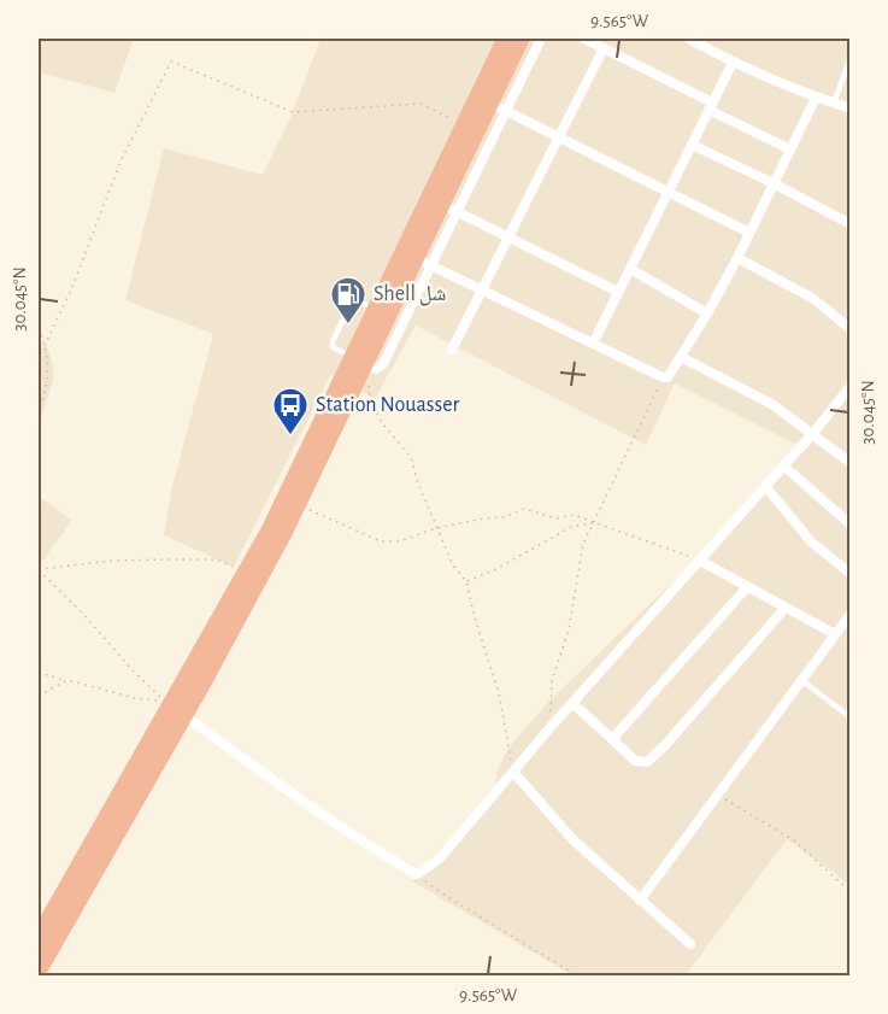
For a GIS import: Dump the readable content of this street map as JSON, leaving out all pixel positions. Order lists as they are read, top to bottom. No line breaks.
{"places":{"fuel station":["Shell شل"],"bus stop":["Station Nouasser"]},"coordinates":["9.565°W","30.045°N"]}
